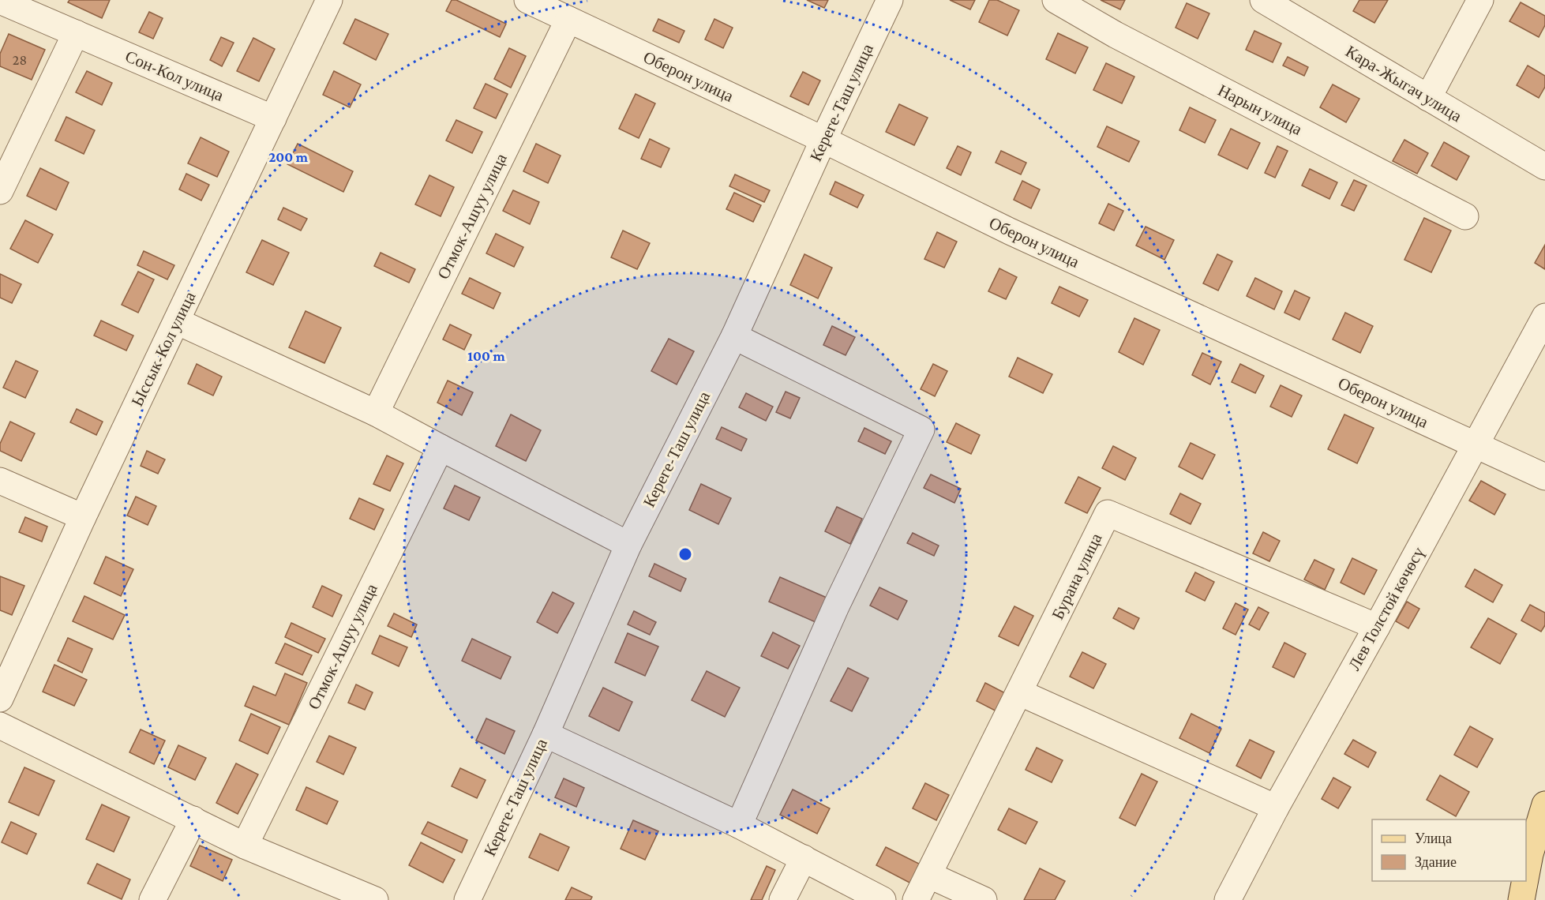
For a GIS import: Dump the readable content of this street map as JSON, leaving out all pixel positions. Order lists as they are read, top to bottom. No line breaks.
{"streets":{"street":["Сон-Кол улица","Оберон улица","Кара-Жыгач улица","Кереге-Таш улица","Нарын улица","Отмок-Ашуу улица","Ыссык-Кол улица","Бурана улица","Лев Толстой көчөсү"]},"crossings":[["Сон-Кол улица","Ыссык-Кол улица"],["Оберон улица","Кереге-Таш улица"],["Оберон улица","Отмок-Ашуу улица"],["Оберон улица","Лев Толстой көчөсү"],["Бурана улица","Лев Толстой көчөсү"]],"house_numbers":["28"],"legend":["Улица","Здание"],"rings":["200 m","100 m"]}
